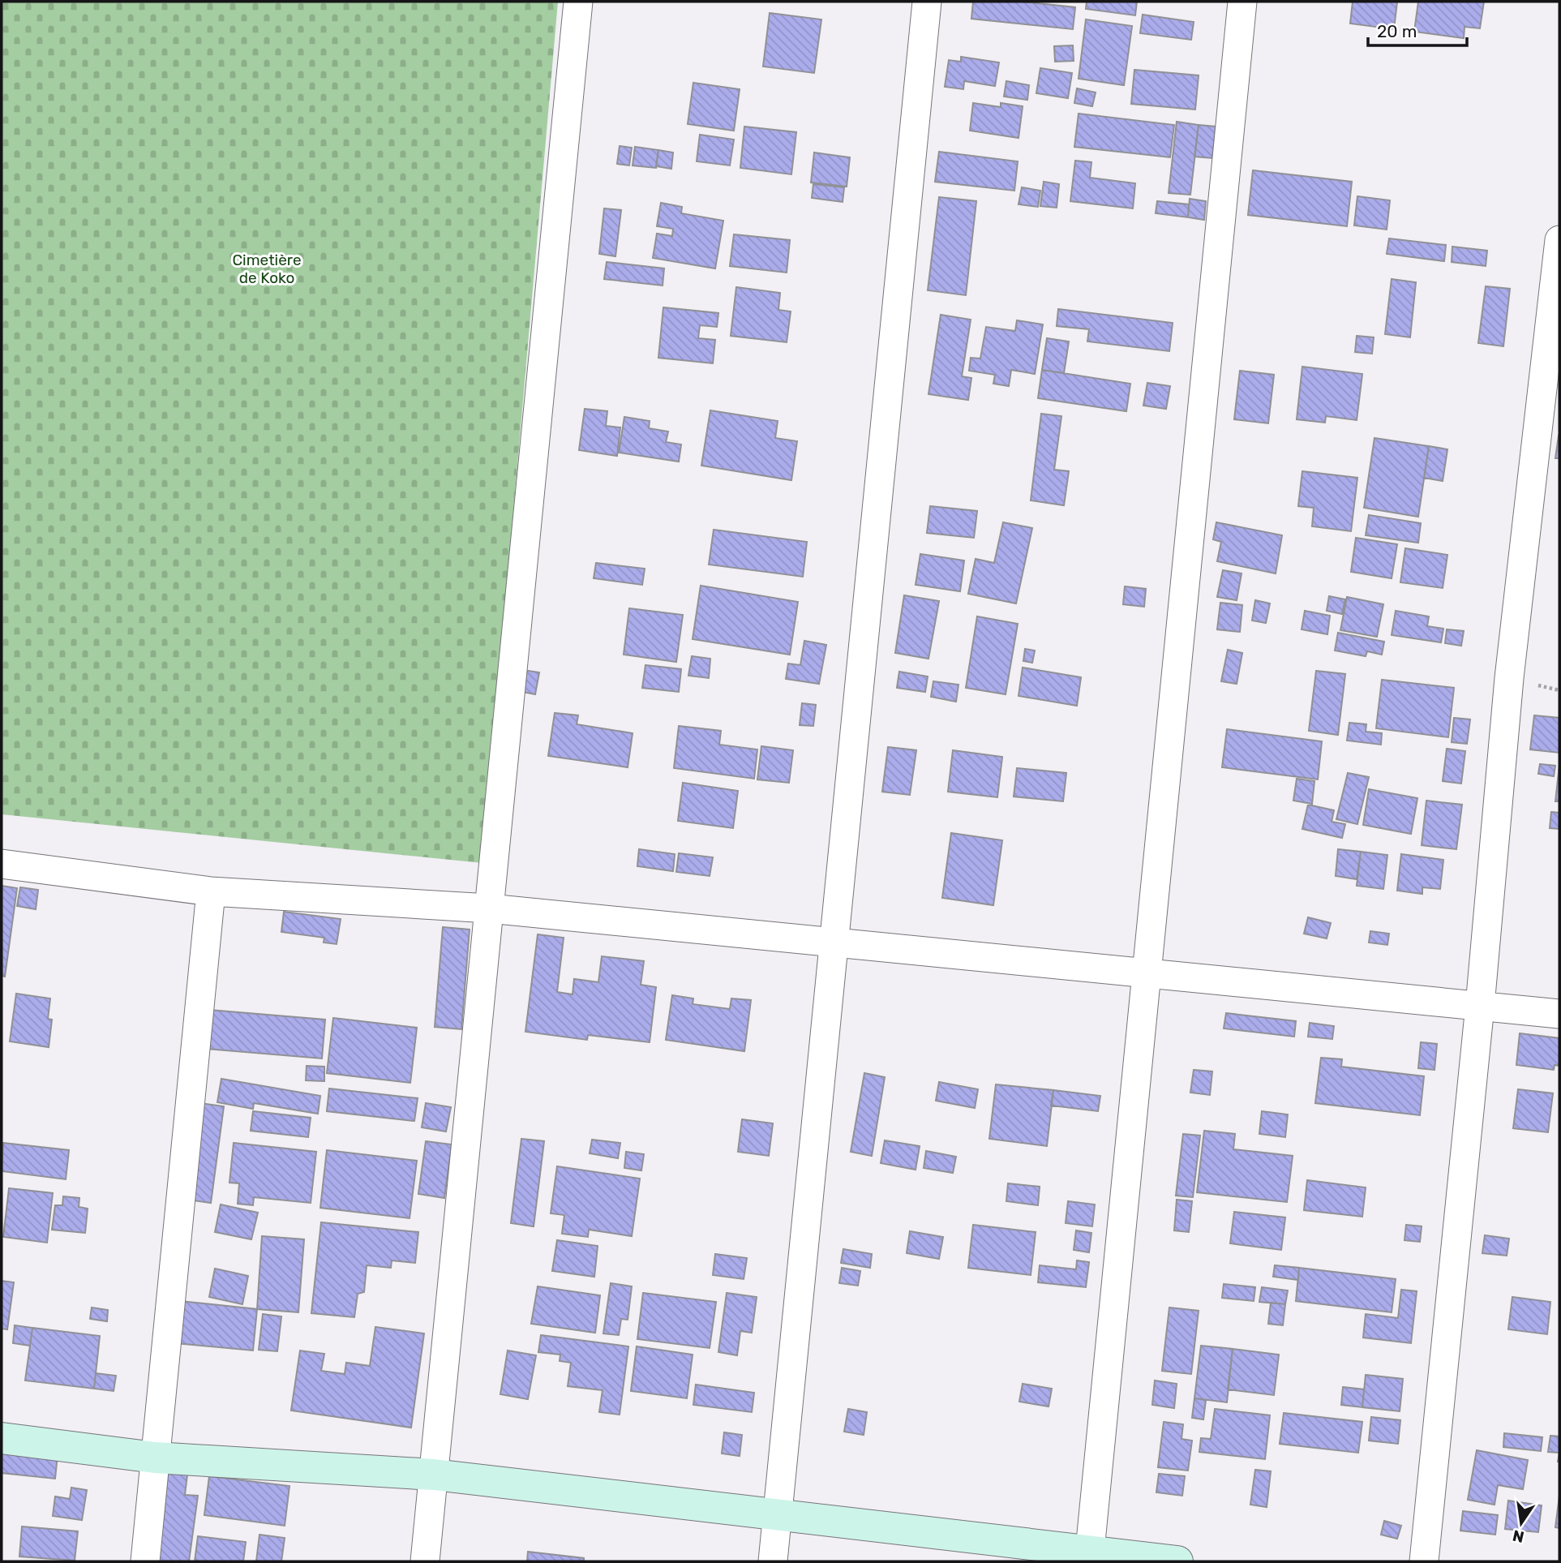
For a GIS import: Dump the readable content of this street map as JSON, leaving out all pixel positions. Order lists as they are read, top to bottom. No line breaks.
{"parks":["Cimetière de Koko"],"scale_bar":"20 m","north":"bottom"}
